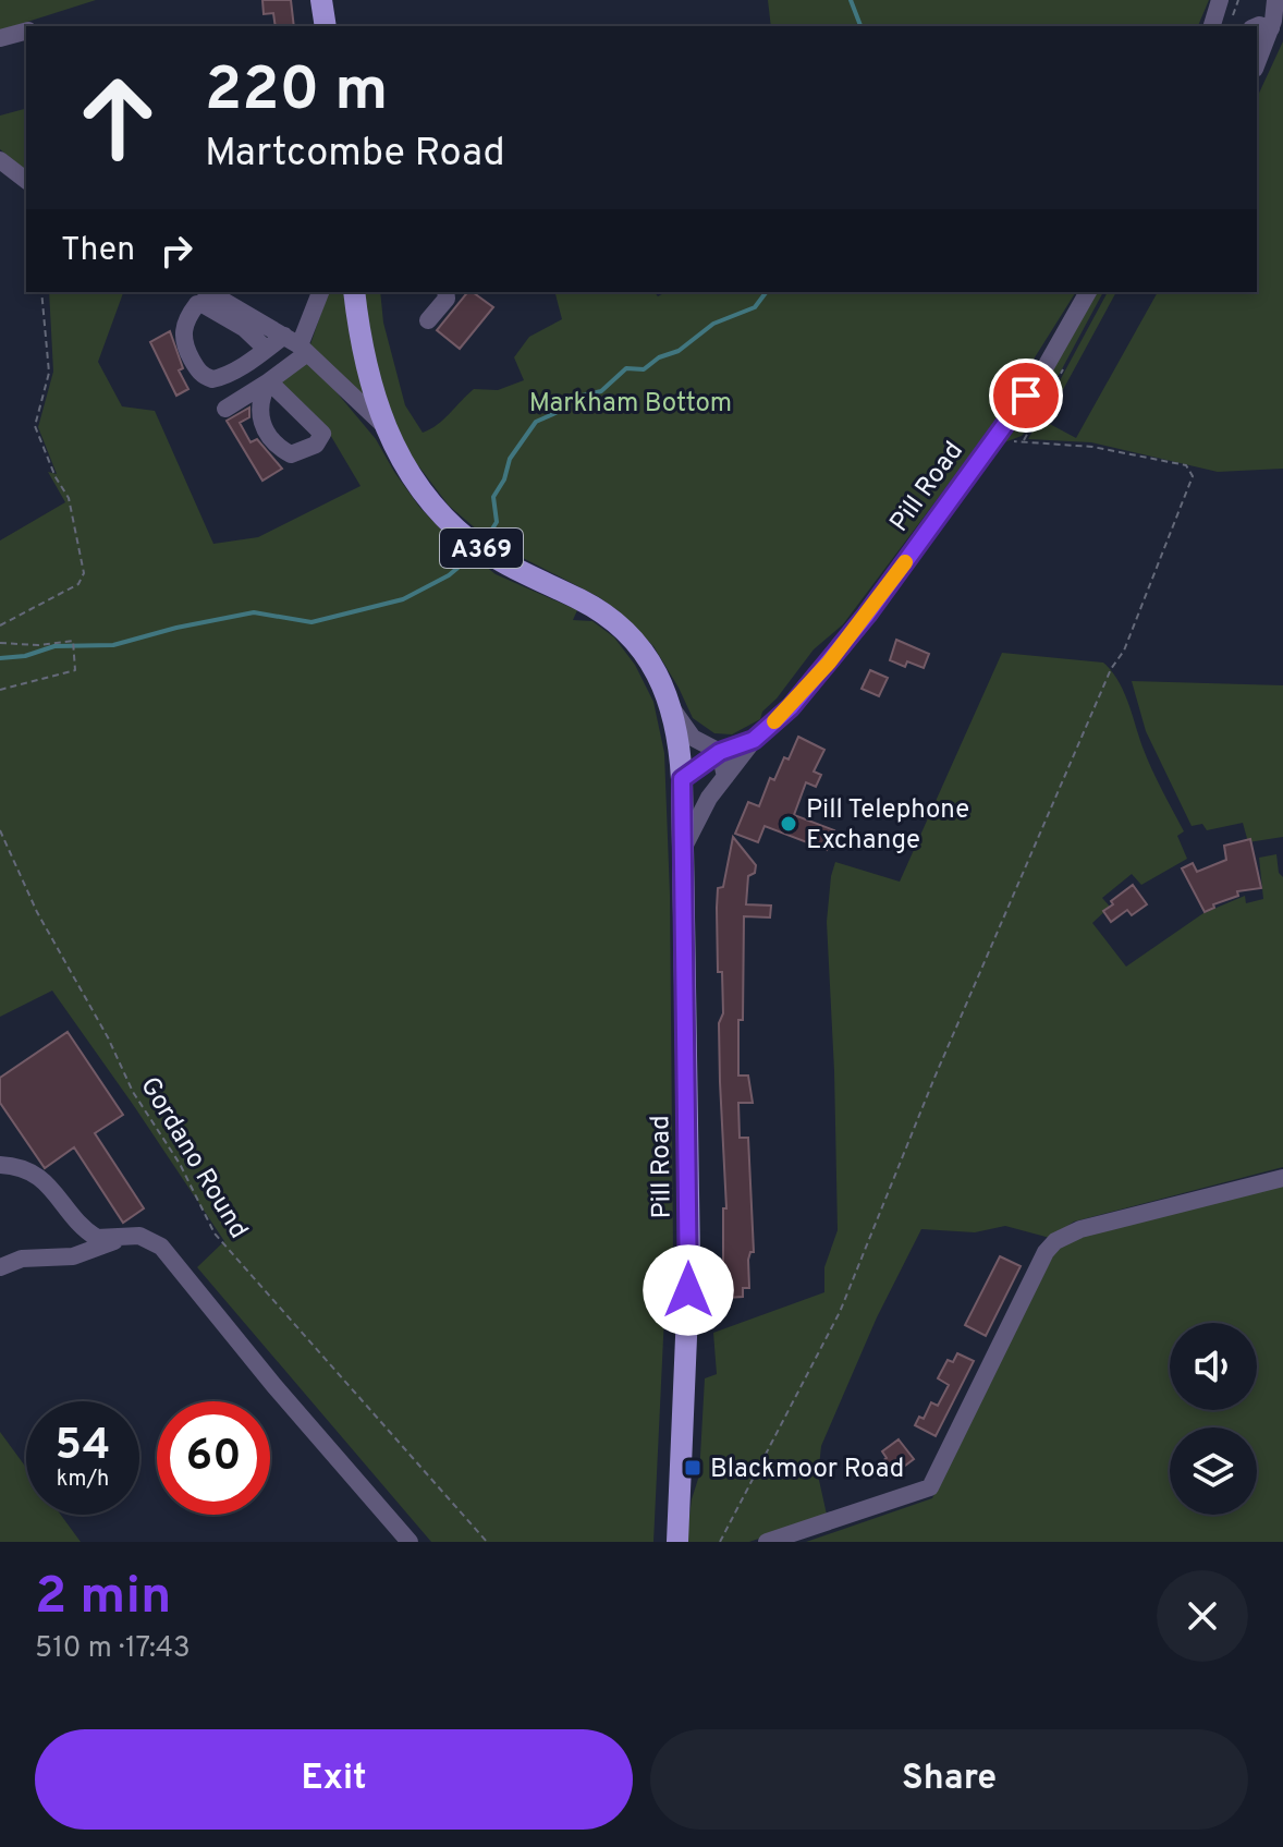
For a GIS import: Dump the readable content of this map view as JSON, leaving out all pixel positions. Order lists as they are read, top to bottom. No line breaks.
{"streets":{"main road":["Pill Road","A369"],"path":["Gordano Round"]},"crossings":[["Pill Road","A369"]],"parks":["Markham Bottom"],"places":{"other":["Pill Telephone Exchange"],"transit":["Blackmoor Road"]},"page":{"turn":["220 m","Martcombe Road"],"then":"Then","speed":"54 km/h","limit":"60","heading":["2 min","510 m · 17:43"],"buttons":["Exit","Share"]}}
